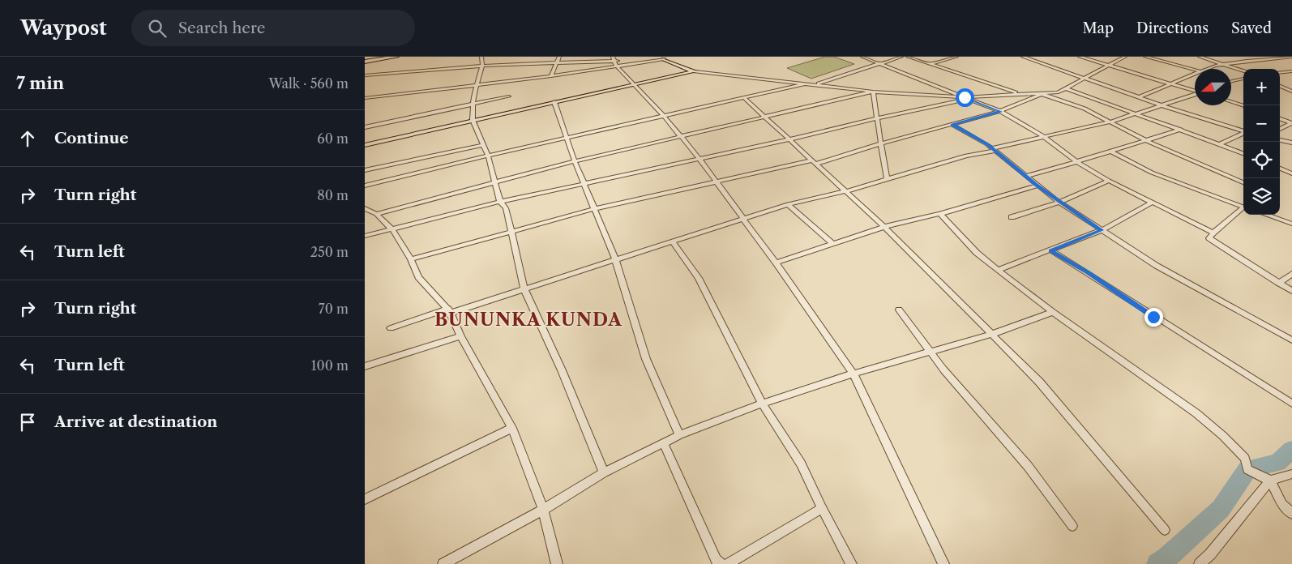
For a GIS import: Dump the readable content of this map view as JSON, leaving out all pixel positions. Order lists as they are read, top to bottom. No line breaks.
{"districts":["BUNUNKA KUNDA"],"north":"left","page":{"header":"Waypost","search":"Search here","nav":["Map","Directions","Saved"],"heading":["7 min","Walk · 560 m"],"map_buttons":["+","−"],"list":[["Continue","60 m"],["Turn right","80 m"],["Turn left","250 m"],["Turn right","70 m"],["Turn left","100 m"],"Arrive at destination"]}}
